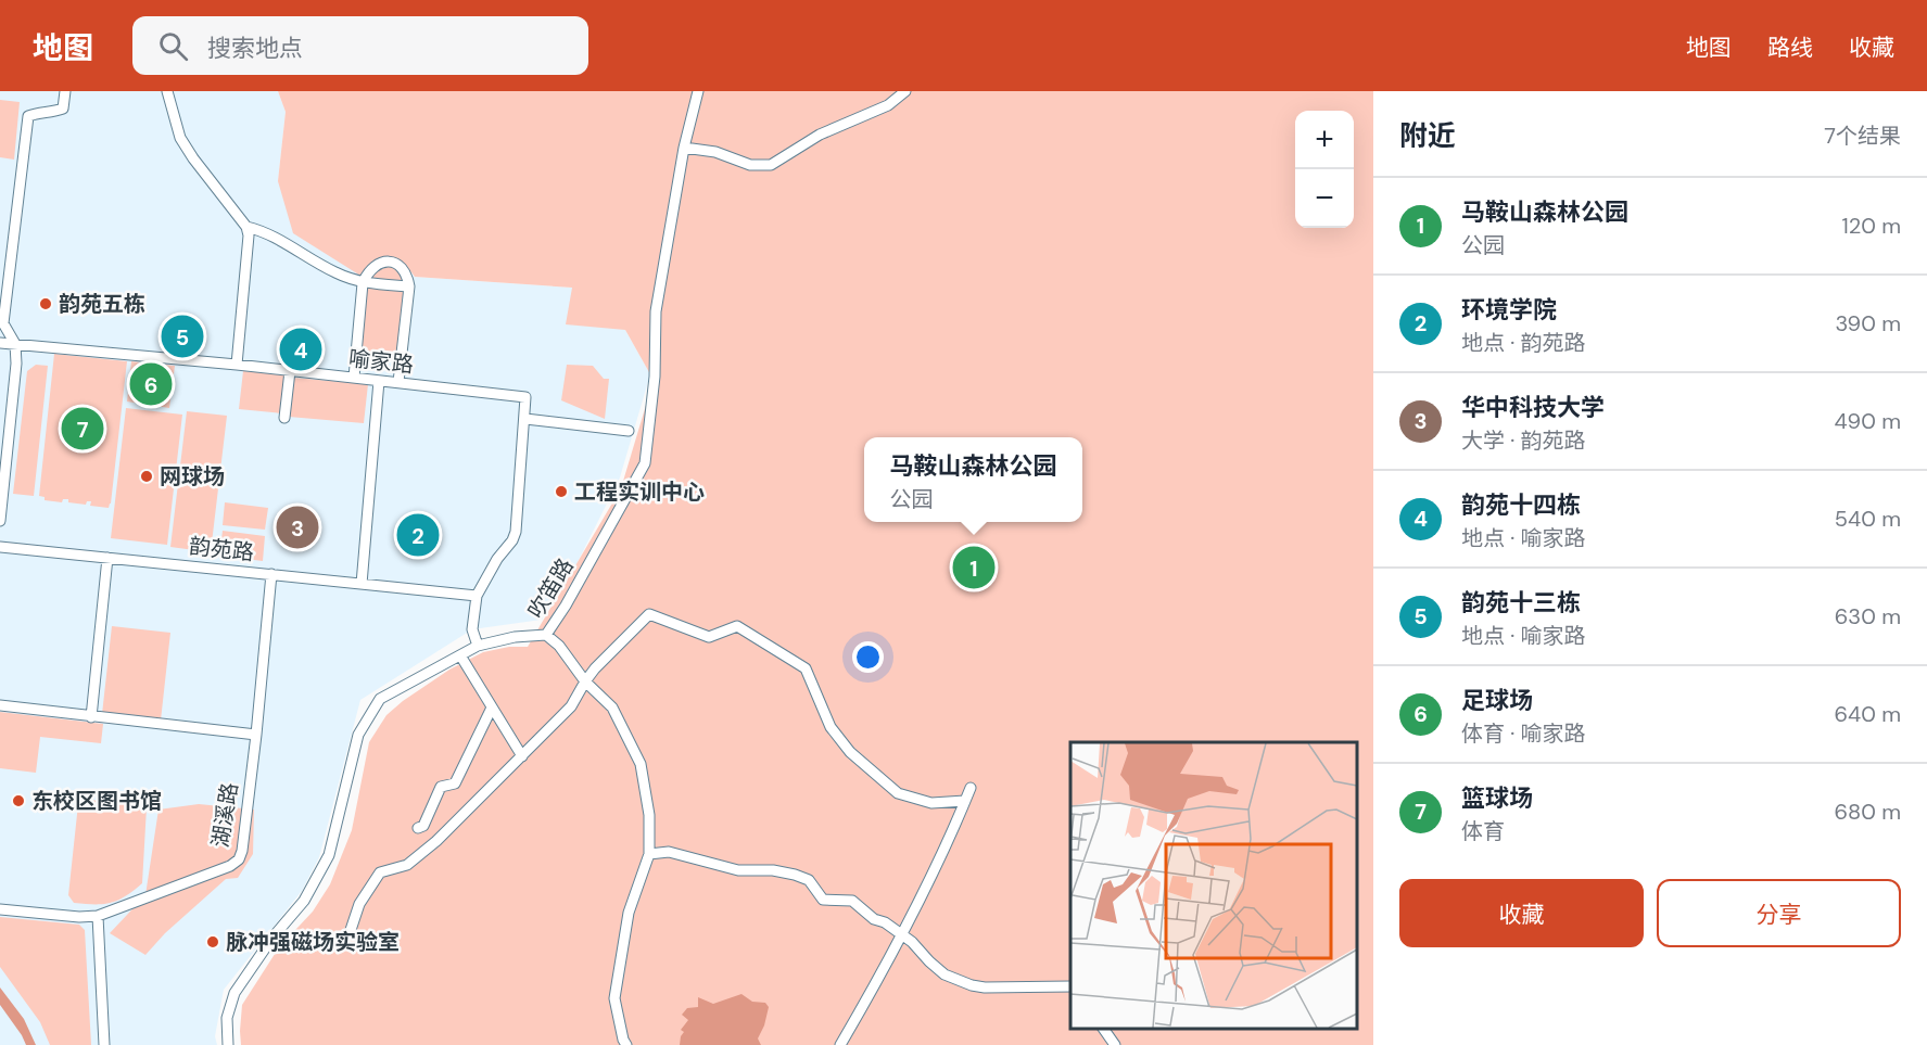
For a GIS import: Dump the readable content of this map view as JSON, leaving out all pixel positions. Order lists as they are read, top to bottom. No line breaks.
{"streets":{"street":["喻家路","韵苑路","吹笛路","湖溪路"]},"crossings":[["韵苑路","湖溪路"]],"places":["韵苑五栋","网球场","工程实训中心","东校区图书馆","脉冲强磁场实验室"],"page":{"header":"地图","search":"搜索地点","nav":["地图","路线","收藏"],"heading":["附近","7个结果"],"map_buttons":["+","−"],"list":[{"mark":"1","name":"马鞍山森林公园","note":"公园","value":"120 m"},{"mark":"2","name":"环境学院","note":"地点 · 韵苑路","value":"390 m"},{"mark":"3","name":"华中科技大学","note":"大学 · 韵苑路","value":"490 m"},{"mark":"4","name":"韵苑十四栋","note":"地点 · 喻家路","value":"540 m"},{"mark":"5","name":"韵苑十三栋","note":"地点 · 喻家路","value":"630 m"},{"mark":"6","name":"足球场","note":"体育 · 喻家路","value":"640 m"},{"mark":"7","name":"篮球场","note":"体育","value":"680 m"}],"pins":["5","4","6","7","3","2","1"],"popup":["马鞍山森林公园","公园"],"buttons":["收藏","分享"]}}
